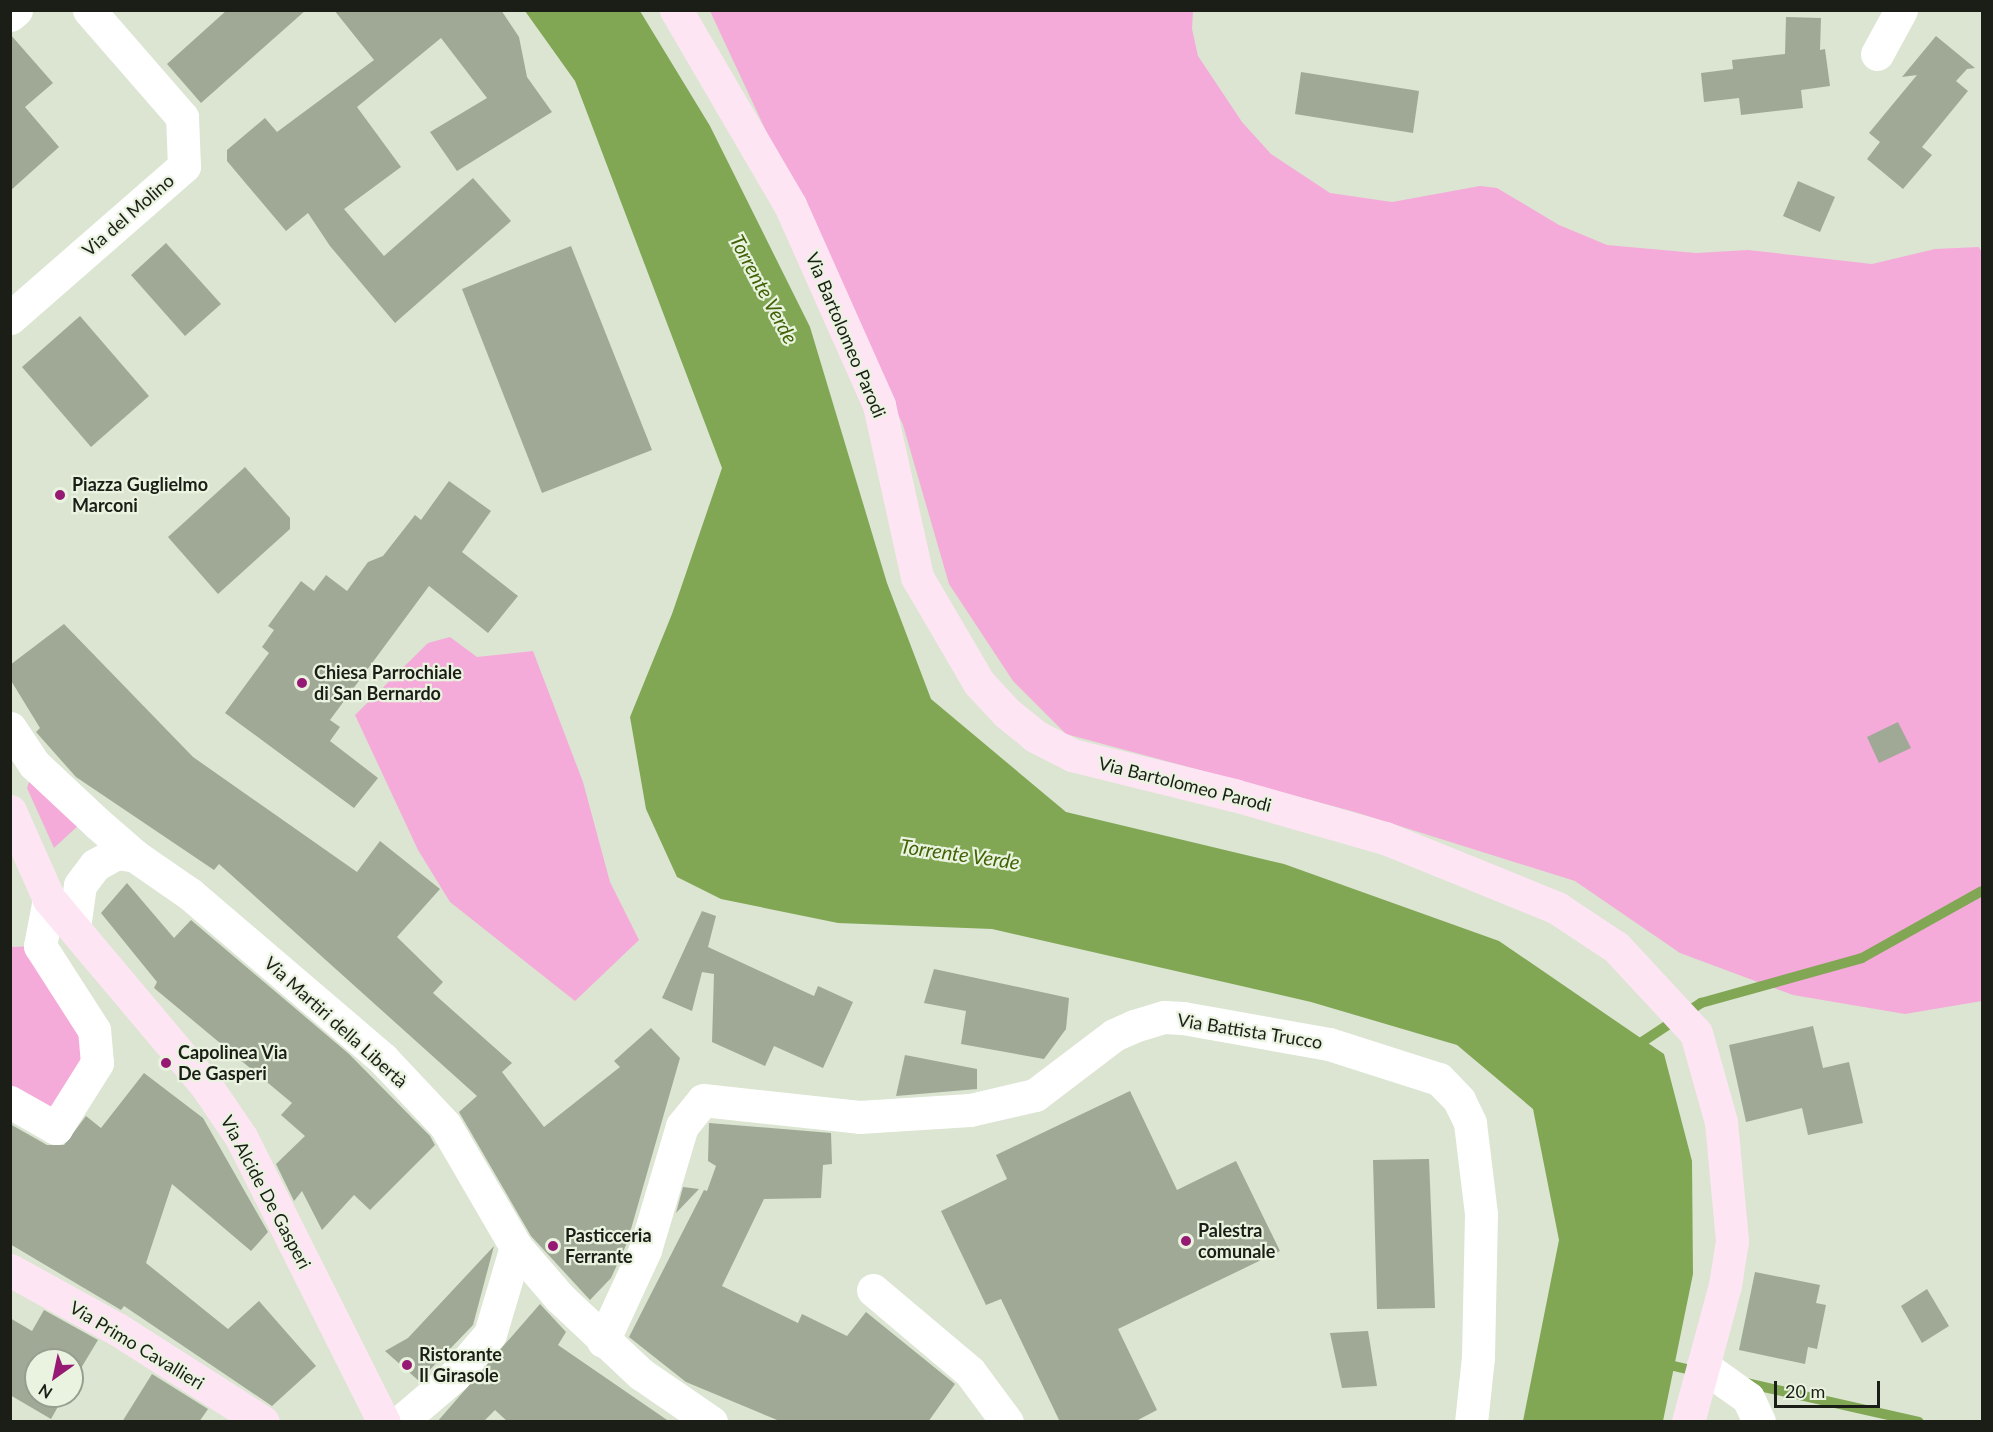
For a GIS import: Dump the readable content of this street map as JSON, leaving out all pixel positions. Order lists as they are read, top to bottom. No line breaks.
{"streets":{"main road":["Via Bartolomeo Parodi","Via Alcide De Gasperi","Via Primo Cavallieri"],"street":["Via del Molino","Via Martiri della Libertà","Via Battista Trucco"]},"crossings":[["Via Martiri della Libertà","Via Battista Trucco"]],"water":["Torrente Verde"],"places":["Piazza Guglielmo Marconi","Chiesa Parrochiale di San Bernardo","Capolinea Via De Gasperi","Palestra comunale","Pasticceria Ferrante","Ristorante Il Girasole"],"scale_bar":"20 m","north":"bottom left"}
